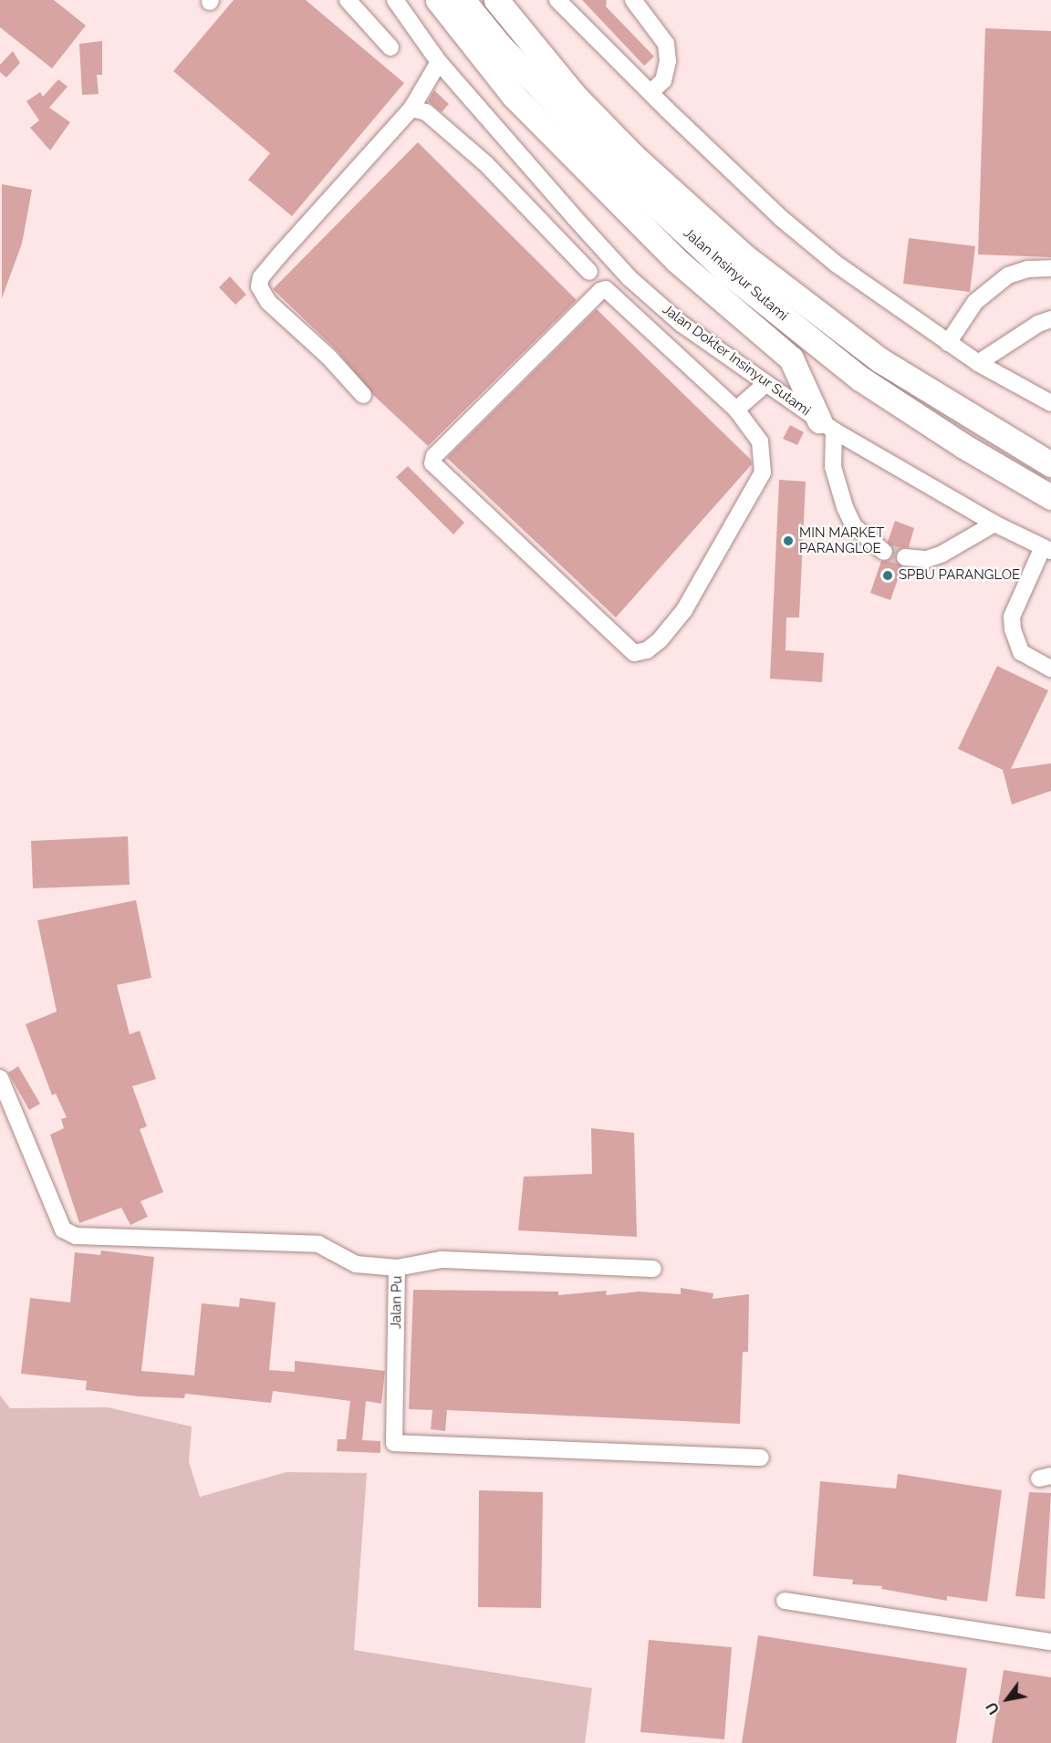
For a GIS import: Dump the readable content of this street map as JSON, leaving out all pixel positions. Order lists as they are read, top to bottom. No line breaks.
{"streets":{"highway":["Jalan Insinyur Sutami"],"street":["Jalan Dokter Insinyur Sutami","Jalan Pu"]},"places":["MIN MARKET PARANGLOE","SPBU PARANGLOE"],"north":"bottom left"}
